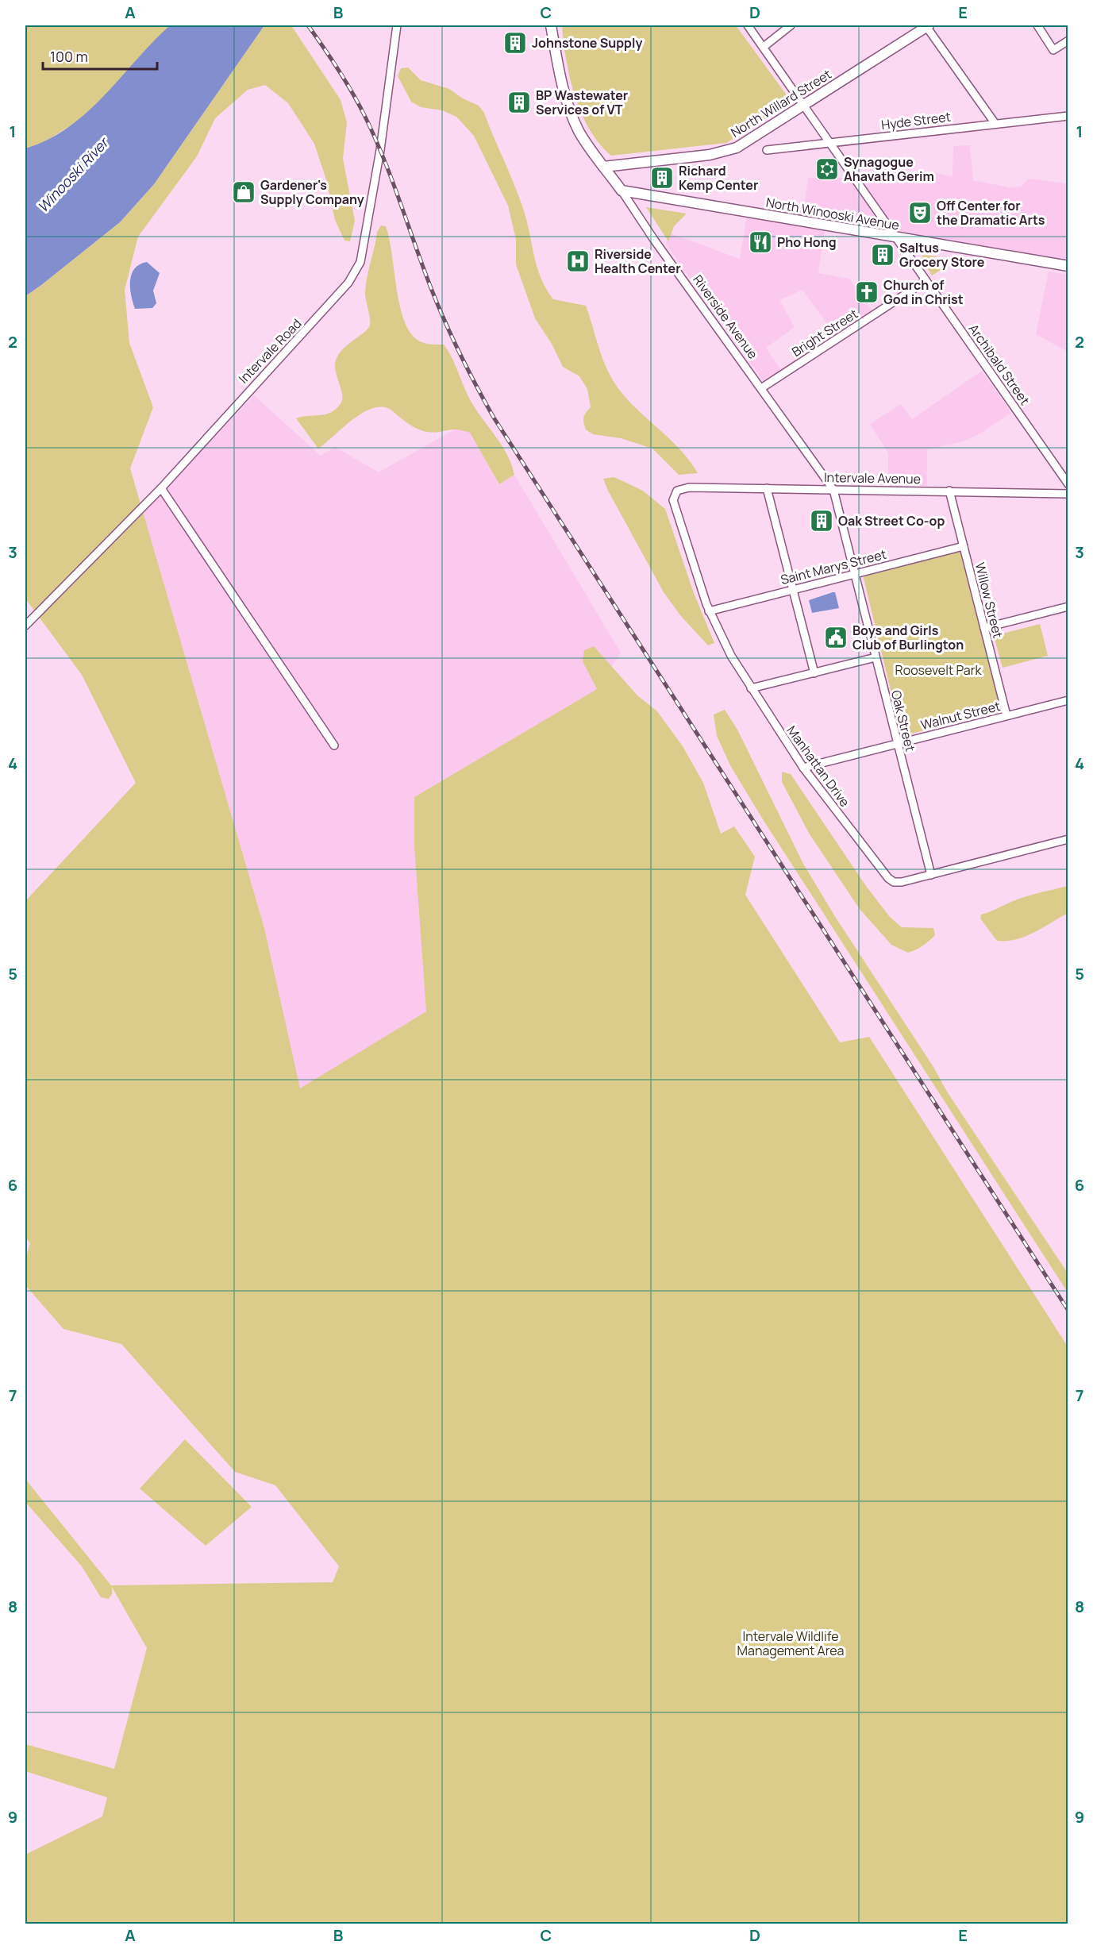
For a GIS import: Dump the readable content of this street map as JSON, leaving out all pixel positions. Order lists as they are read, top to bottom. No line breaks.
{"streets":{"main road":["North Willard Street","North Winooski Avenue","Riverside Avenue"],"street":["Hyde Street","Bright Street","Intervale Road","Archibald Street","Intervale Avenue","Saint Marys Street","Willow Street","Walnut Street","Oak Street","Manhattan Drive"]},"crossings":[["North Willard Street","Riverside Avenue"],["North Willard Street","Archibald Street"],["Hyde Street","Archibald Street"],["North Winooski Avenue","Riverside Avenue"],["North Winooski Avenue","Archibald Street"],["Riverside Avenue","Bright Street"],["Riverside Avenue","Intervale Avenue"],["Riverside Avenue","Oak Street"],["Bright Street","Archibald Street"],["Intervale Avenue","Willow Street"],["Intervale Avenue","Oak Street"],["Intervale Avenue","Manhattan Drive"],["Saint Marys Street","Willow Street"],["Saint Marys Street","Oak Street"],["Saint Marys Street","Manhattan Drive"],["Willow Street","Walnut Street"],["Walnut Street","Oak Street"],["Walnut Street","Manhattan Drive"],["Oak Street","Manhattan Drive"]],"water":["Winooski River"],"parks":["Roosevelt Park","Intervale Wildlife Management Area"],"places":{"building":["Johnstone Supply","BP Wastewater Services of VT","Richard Kemp Center","Saltus Grocery Store","Oak Street Co-op"],"synagogue":["Synagogue Ahavath Gerim"],"shop":["Gardener's Supply Company"],"theatre":["Off Center for the Dramatic Arts"],"restaurant":["Pho Hong"],"hospital":["Riverside Health Center"],"church":["Church of God in Christ"],"public building":["Boys and Girls Club of Burlington"]},"scale_bar":"100 m","grid":{"columns":["A","B","C","D","E"],"rows":["1","2","3","4","5","6","7","8","9"]}}
